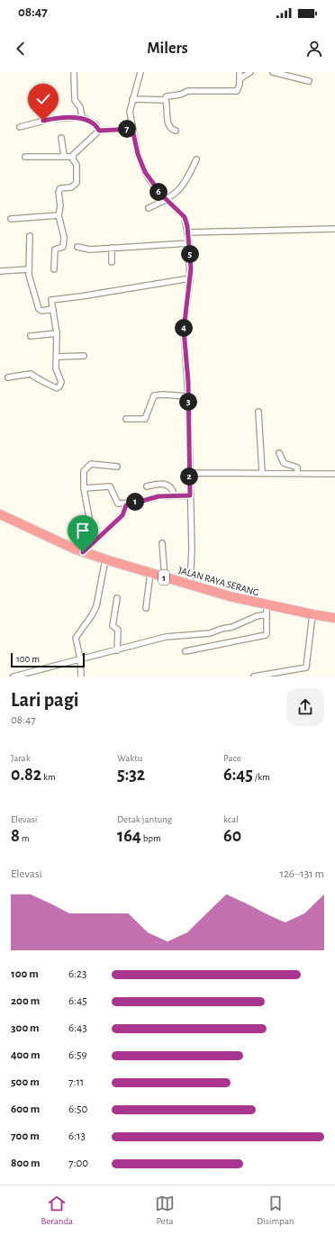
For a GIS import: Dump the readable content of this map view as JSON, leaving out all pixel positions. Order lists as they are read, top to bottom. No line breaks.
{"streets":{"highway":["1","JALAN RAYA SERANG"]},"scale_bar":"100 m","page":{"status":"08:47","header":"Milers","pins":["7","6","5","4","3","2","1"],"scale":"100 m","heading":["Lari pagi","08:47"],"stats":[["Jarak","0.82 km"],["Waktu","5:32"],["Pace","6:45 /km"],["Elevasi","8 m"],["Detak jantung","164 bpm"],["kcal","60"]],"chart":["Elevasi","126–131 m"],"list":[{"name":"100 m","note":"6:23"},{"name":"200 m","note":"6:45"},{"name":"300 m","note":"6:43"},{"name":"400 m","note":"6:59"},{"name":"500 m","note":"7:11"},{"name":"600 m","note":"6:50"},{"name":"700 m","note":"6:13"},{"name":"800 m","note":"7:00"}],"tabs":["Beranda","Peta","Disimpan"]}}
